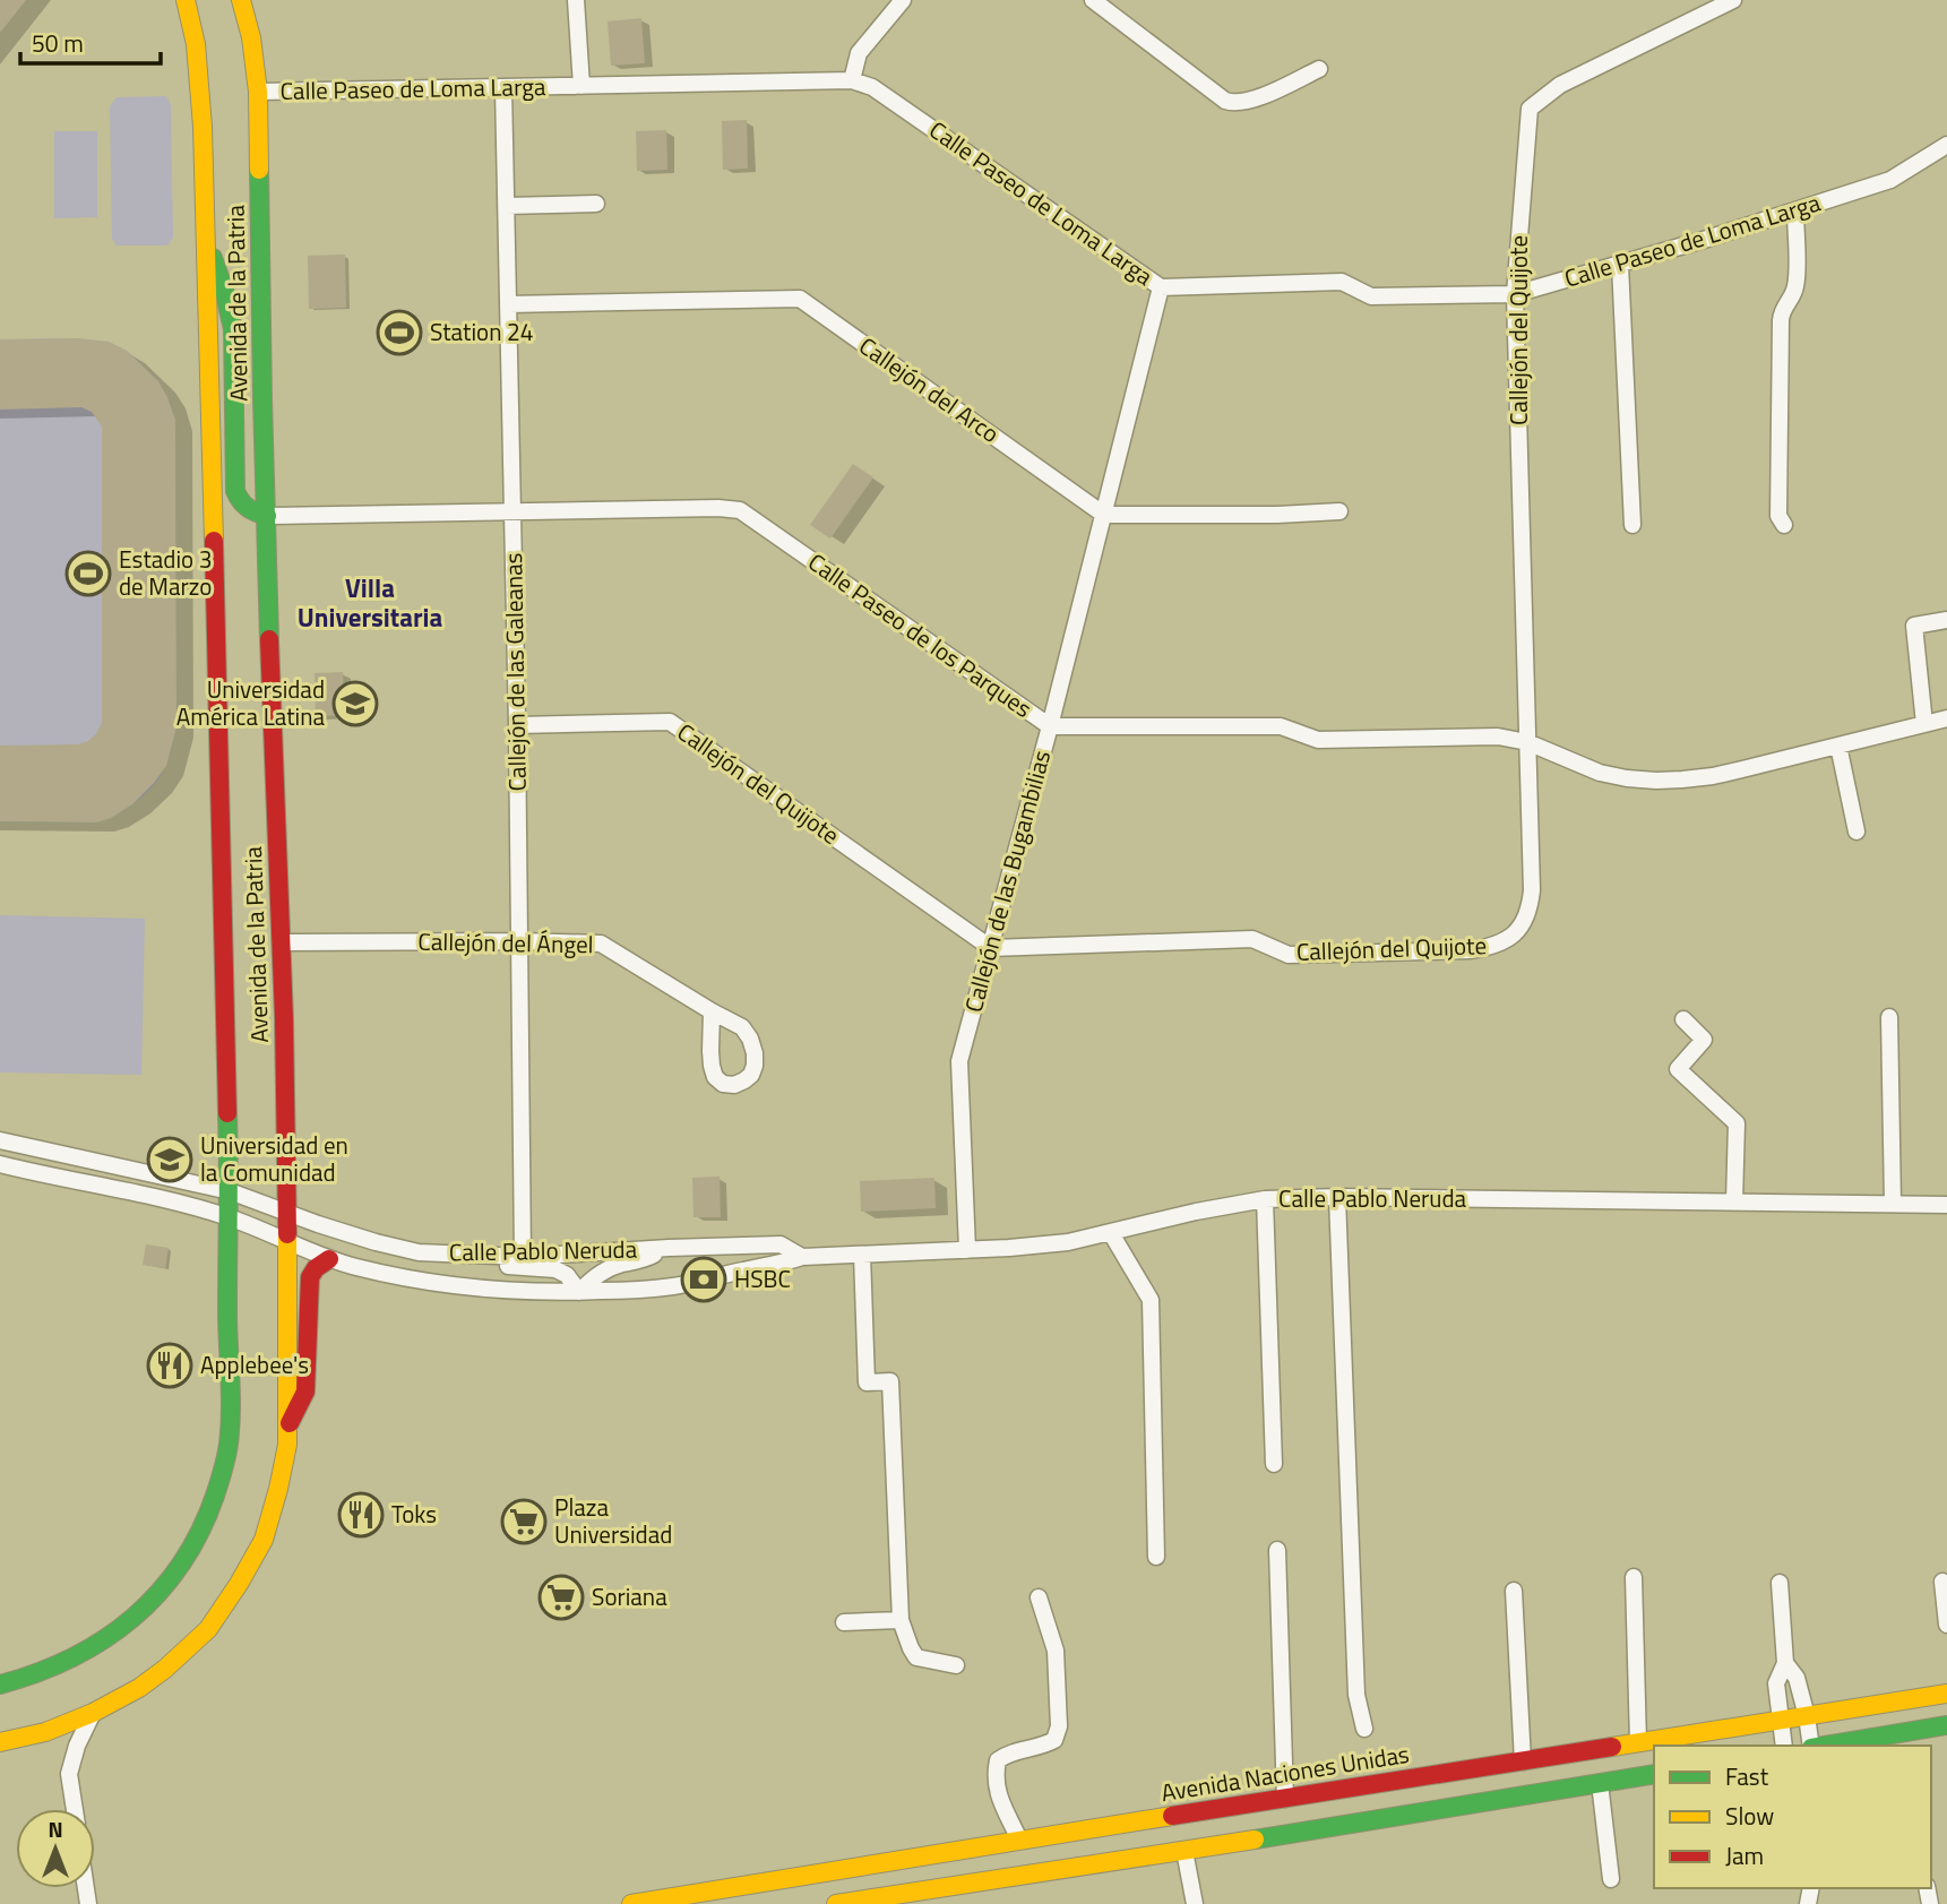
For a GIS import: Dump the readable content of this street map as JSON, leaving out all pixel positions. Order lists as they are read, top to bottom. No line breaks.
{"streets":{"main road":["Avenida de la Patria","Avenida Naciones Unidas"],"street":["Calle Paseo de Loma Larga","Callejón del Quijote","Callejón del Arco","Calle Paseo de los Parques","Callejón de las Galeanas","Callejón de las Bugambilias","Callejón del Ángel","Calle Pablo Neruda"]},"crossings":[["Calle Paseo de Loma Larga","Avenida de la Patria"],["Calle Paseo de Loma Larga","Callejón del Quijote"],["Calle Paseo de Loma Larga","Callejón de las Galeanas"],["Calle Paseo de Loma Larga","Callejón de las Bugambilias"],["Avenida de la Patria","Calle Paseo de los Parques"],["Avenida de la Patria","Callejón del Ángel"],["Avenida de la Patria","Calle Pablo Neruda"],["Callejón del Quijote","Calle Paseo de los Parques"],["Callejón del Quijote","Callejón de las Galeanas"],["Callejón del Quijote","Callejón de las Bugambilias"],["Callejón del Arco","Callejón de las Galeanas"],["Callejón del Arco","Callejón de las Bugambilias"],["Calle Paseo de los Parques","Callejón de las Galeanas"],["Calle Paseo de los Parques","Callejón de las Bugambilias"],["Callejón de las Galeanas","Callejón del Ángel"],["Callejón de las Galeanas","Calle Pablo Neruda"],["Callejón de las Bugambilias","Calle Pablo Neruda"]],"districts":["Villa Universitaria"],"places":{"sports":["Station 24","Estadio 3 de Marzo"],"school or university":["Universidad América Latina","Universidad en la Comunidad"],"bank":["HSBC"],"restaurant":["Applebee's","Toks"],"supermarket":["Plaza Universidad","Soriana"]},"legend":["Fast","Slow","Jam"],"scale_bar":"50 m","north":"top"}
